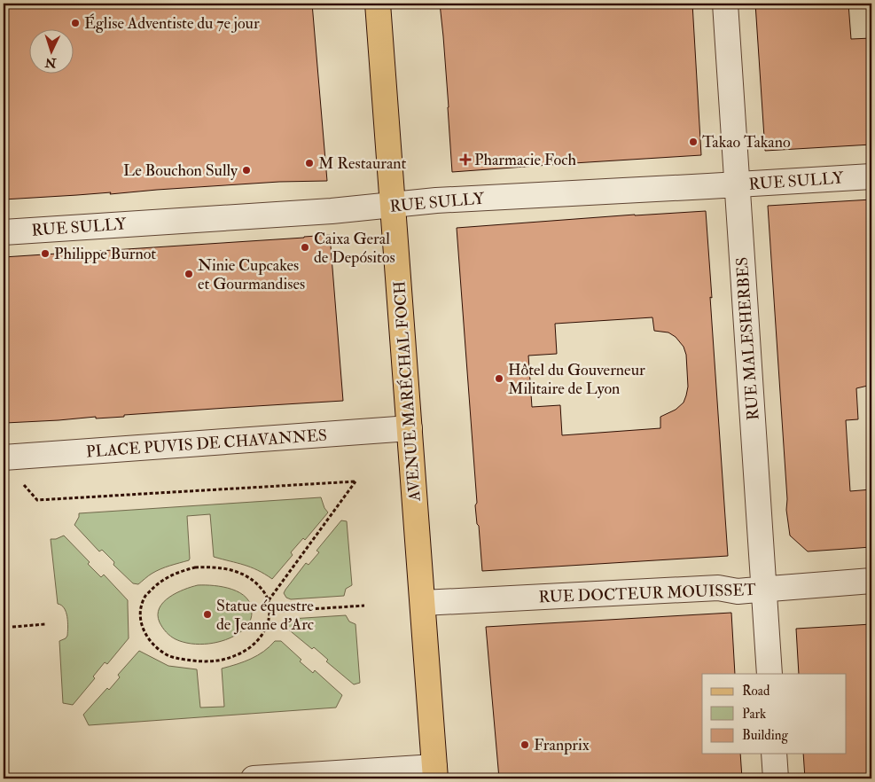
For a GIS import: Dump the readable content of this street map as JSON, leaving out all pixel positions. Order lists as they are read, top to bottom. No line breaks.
{"streets":{"main road":["AVENUE MARÉCHAL FOCH"],"street":["RUE SULLY","RUE MALESHERBES","PLACE PUVIS DE CHAVANNES","RUE DOCTEUR MOUISSET"]},"crossings":[["RUE SULLY","RUE MALESHERBES"],["RUE SULLY","AVENUE MARÉCHAL FOCH"],["RUE MALESHERBES","RUE DOCTEUR MOUISSET"],["AVENUE MARÉCHAL FOCH","PLACE PUVIS DE CHAVANNES"],["AVENUE MARÉCHAL FOCH","RUE DOCTEUR MOUISSET"]],"places":{"other":["Église Adventiste du 7e jour","Takao Takano","M Restaurant","Le Bouchon Sully","Caixa Geral de Depósitos","Philippe Burnot","Ninie Cupcakes et Gourmandises","Hôtel du Gouverneur Militaire de Lyon","Statue équestre de Jeanne d'Arc","Franprix"],"health":["Pharmacie Foch"]},"legend":["Road","Park","Building"],"north":"bottom"}
